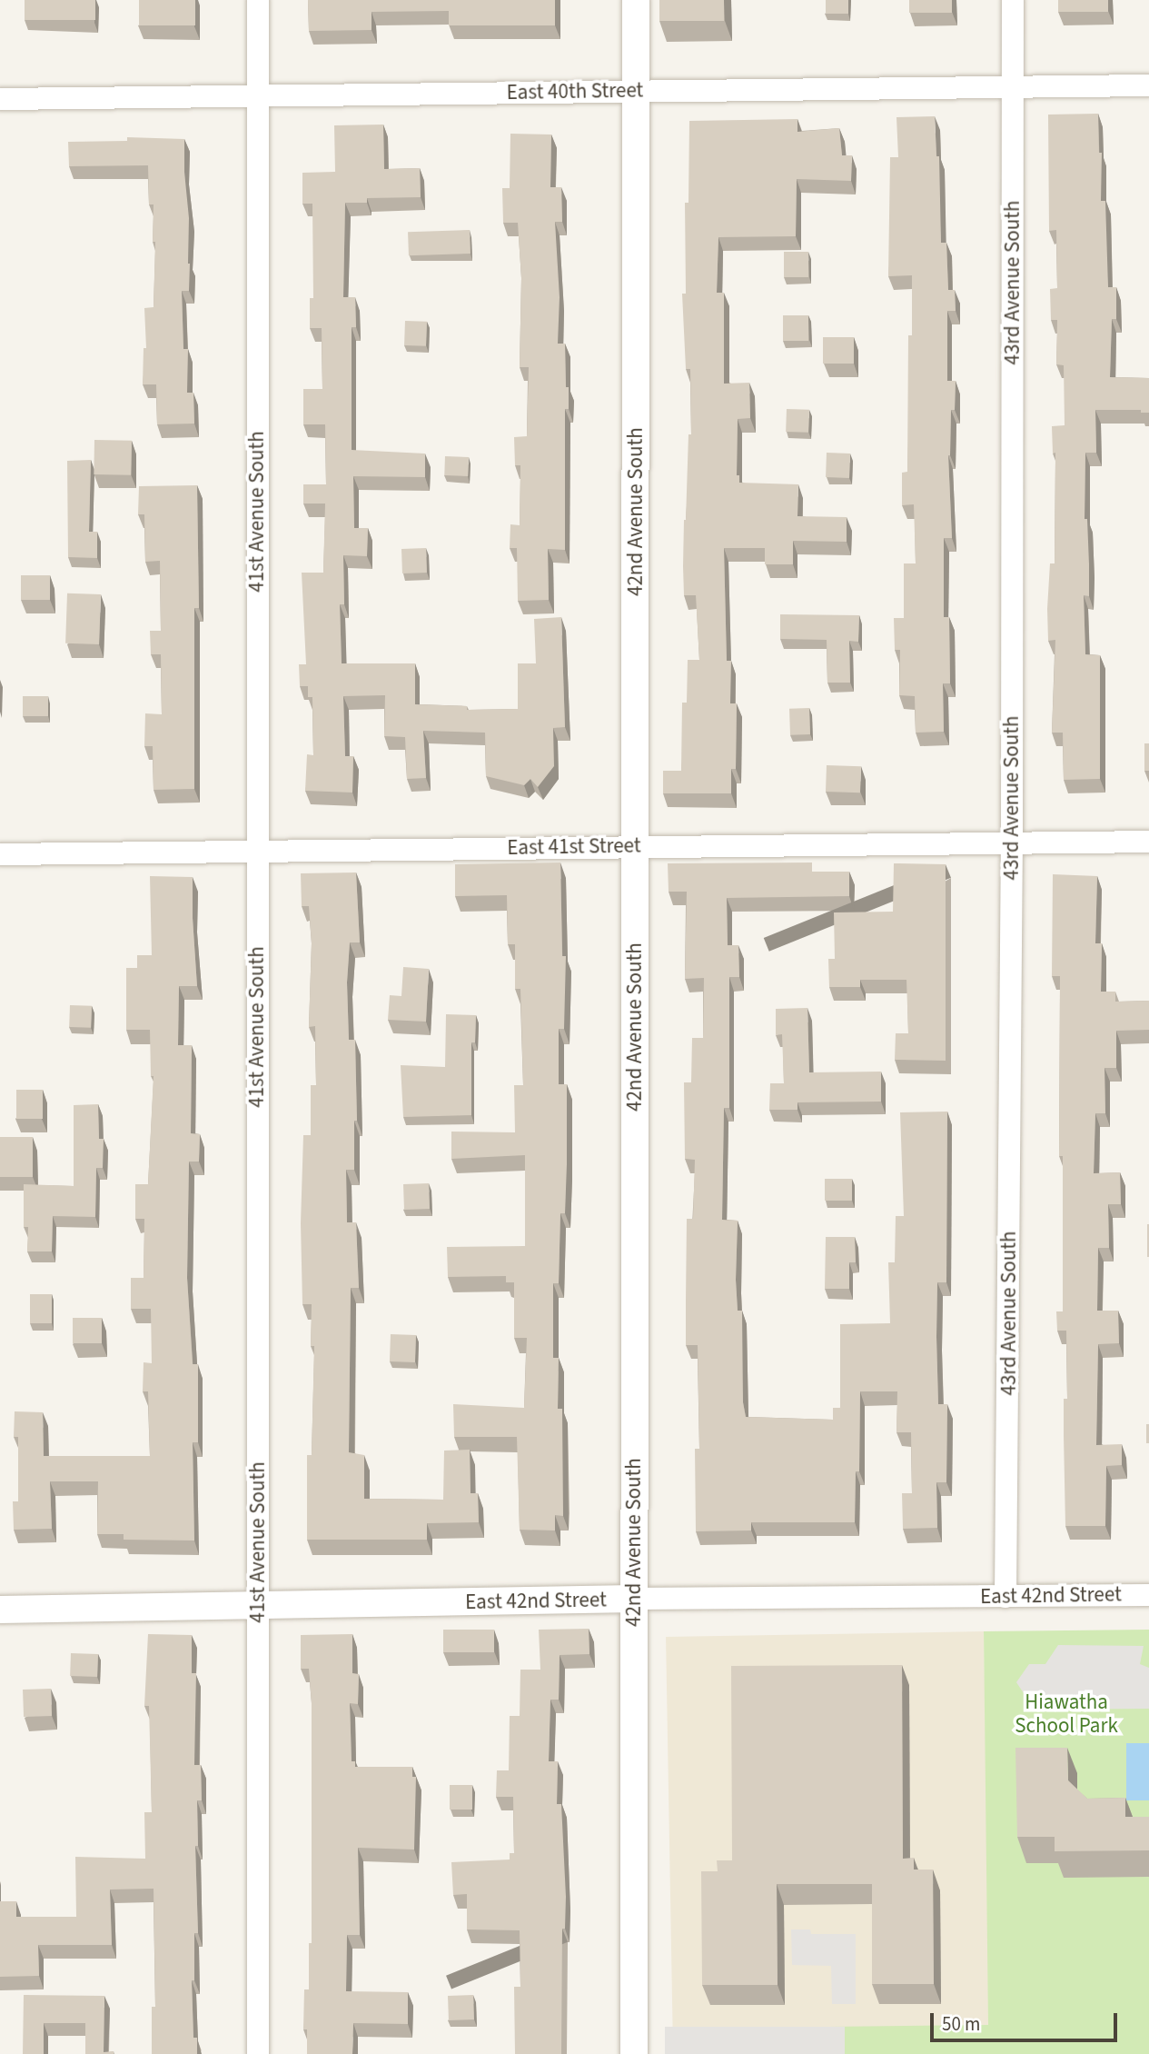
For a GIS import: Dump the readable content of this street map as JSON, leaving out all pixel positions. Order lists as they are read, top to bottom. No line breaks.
{"streets":{"street":["East 40th Street","43rd Avenue South","41st Avenue South","42nd Avenue South","East 41st Street","East 42nd Street"]},"crossings":[["East 40th Street","43rd Avenue South"],["East 40th Street","41st Avenue South"],["East 40th Street","42nd Avenue South"],["43rd Avenue South","East 41st Street"],["43rd Avenue South","East 42nd Street"],["41st Avenue South","East 41st Street"],["41st Avenue South","East 42nd Street"],["42nd Avenue South","East 41st Street"],["42nd Avenue South","East 42nd Street"]],"parks":["Hiawatha School Park"],"scale_bar":"50 m"}
